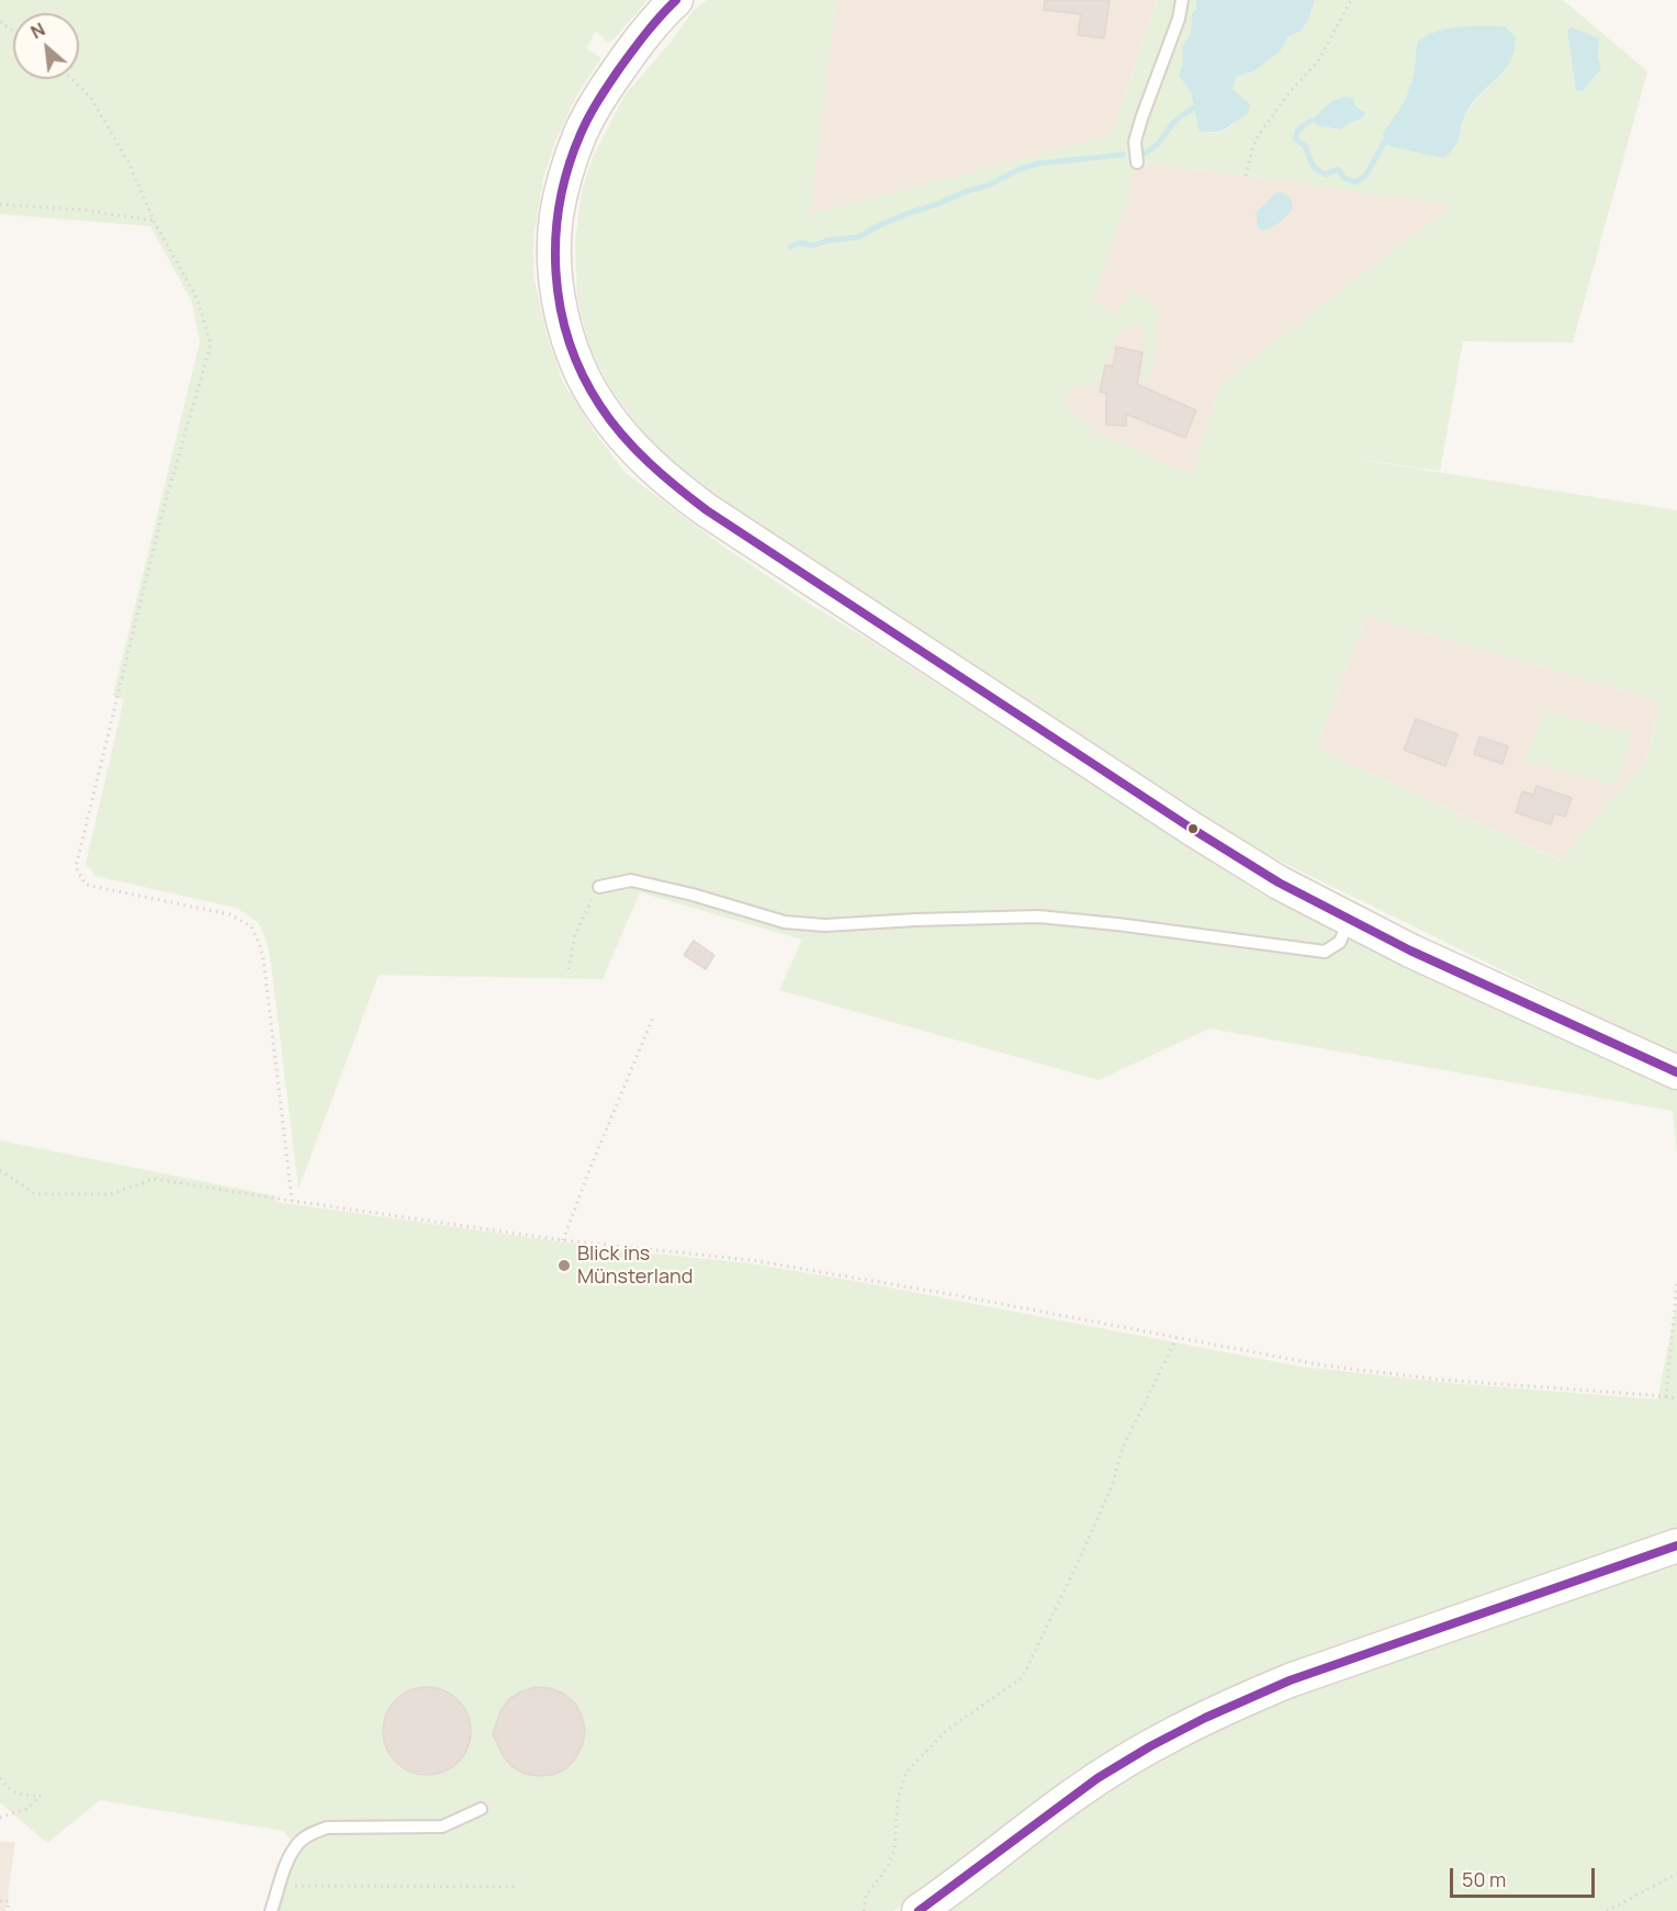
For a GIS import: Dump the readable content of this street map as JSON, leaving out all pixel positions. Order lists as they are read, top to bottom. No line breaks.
{"places":["Blick ins Münsterland"],"scale_bar":"50 m","north":"top left"}
